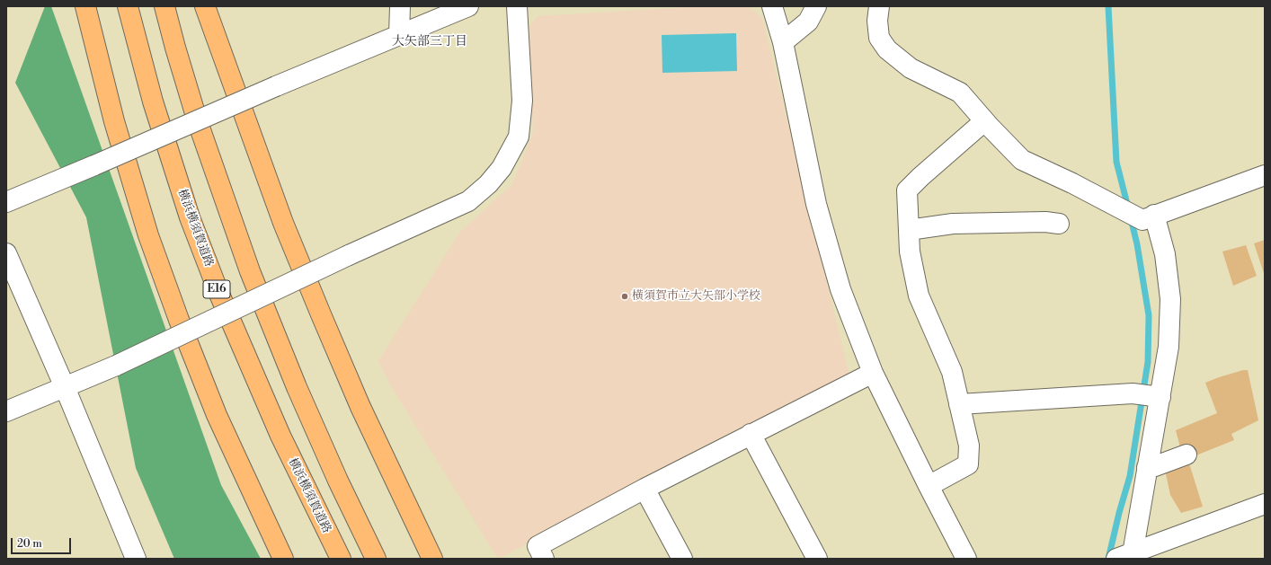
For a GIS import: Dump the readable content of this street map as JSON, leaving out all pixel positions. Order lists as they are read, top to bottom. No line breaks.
{"streets":{"highway":["横浜横須賀道路","E16"]},"districts":["大矢部三丁目"],"places":["横須賀市立大矢部小学校"],"scale_bar":"20 m"}
